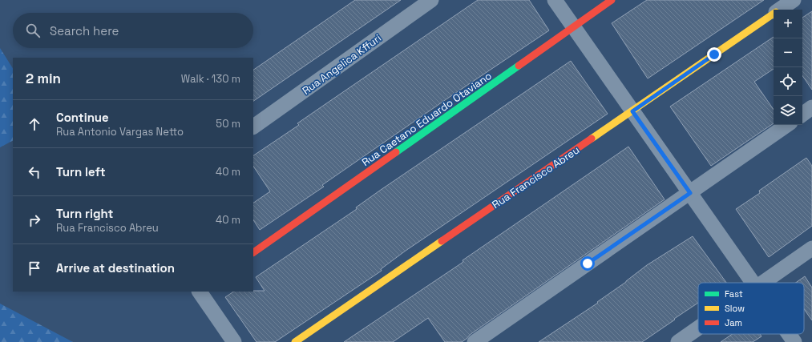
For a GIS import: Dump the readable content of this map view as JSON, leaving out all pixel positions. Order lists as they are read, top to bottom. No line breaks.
{"streets":{"street":["Rua Angelica Kffuri","Rua Caetano Eduardo Otaviano","Rua Francisco Abreu"]},"legend":["Fast","Slow","Jam"],"page":{"map_buttons":["+","−"],"search":"Search here","heading":["2 min","Walk · 130 m"],"list":[["Continue","Rua Antonio Vargas Netto","50 m"],["Turn left","40 m"],["Turn right","Rua Francisco Abreu","40 m"],"Arrive at destination"]}}
